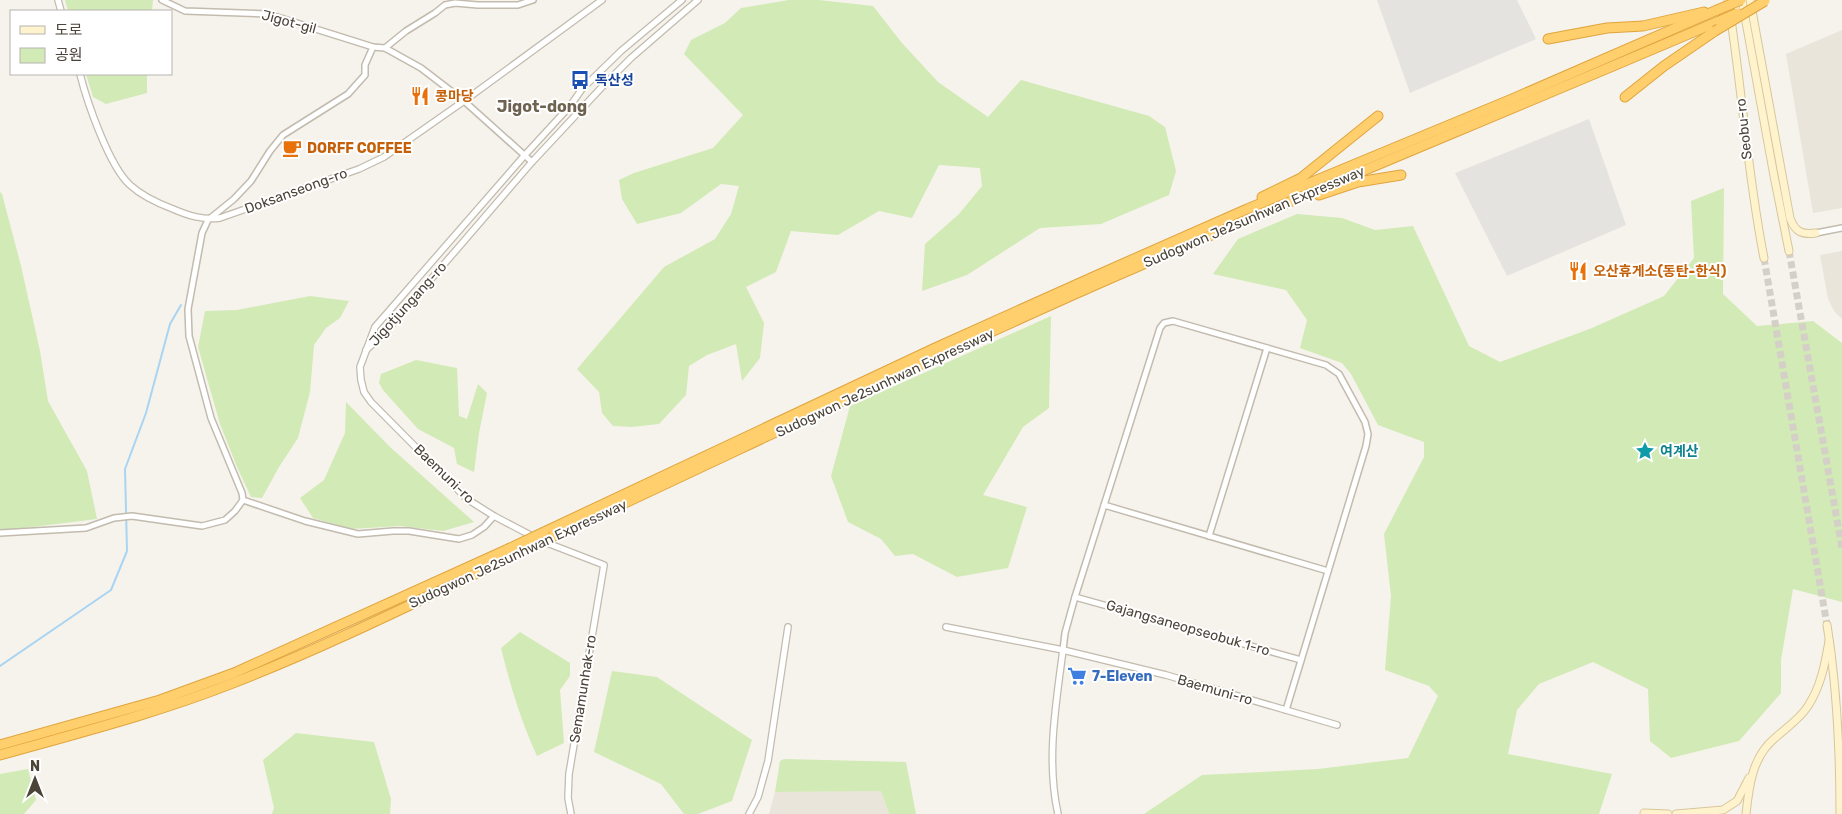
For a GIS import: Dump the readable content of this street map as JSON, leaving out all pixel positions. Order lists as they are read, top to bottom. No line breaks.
{"streets":{"highway":["Sudogwon Je2sunhwan Expressway"],"main road":["Seobu-ro"],"street":["Jigot-gil","Doksanseong-ro","Jigotjungang-ro","Baemuni-ro","Gajangsaneopseobuk 1-ro","Semamunhak-ro"]},"crossings":[["Jigot-gil","Doksanseong-ro"],["Jigot-gil","Jigotjungang-ro"],["Seobu-ro","Sudogwon Je2sunhwan Expressway"],["Jigotjungang-ro","Baemuni-ro"],["Baemuni-ro","Semamunhak-ro"]],"districts":["Jigot-dong"],"places":{"bus stop":["독산성"],"restaurant":["콩마당","오산휴게소(동탄-한식)"],"cafe":["DORFF COFFEE"],"place":["여계산"],"supermarket":["7-Eleven"]},"legend":["도로","공원"],"north":"top"}
